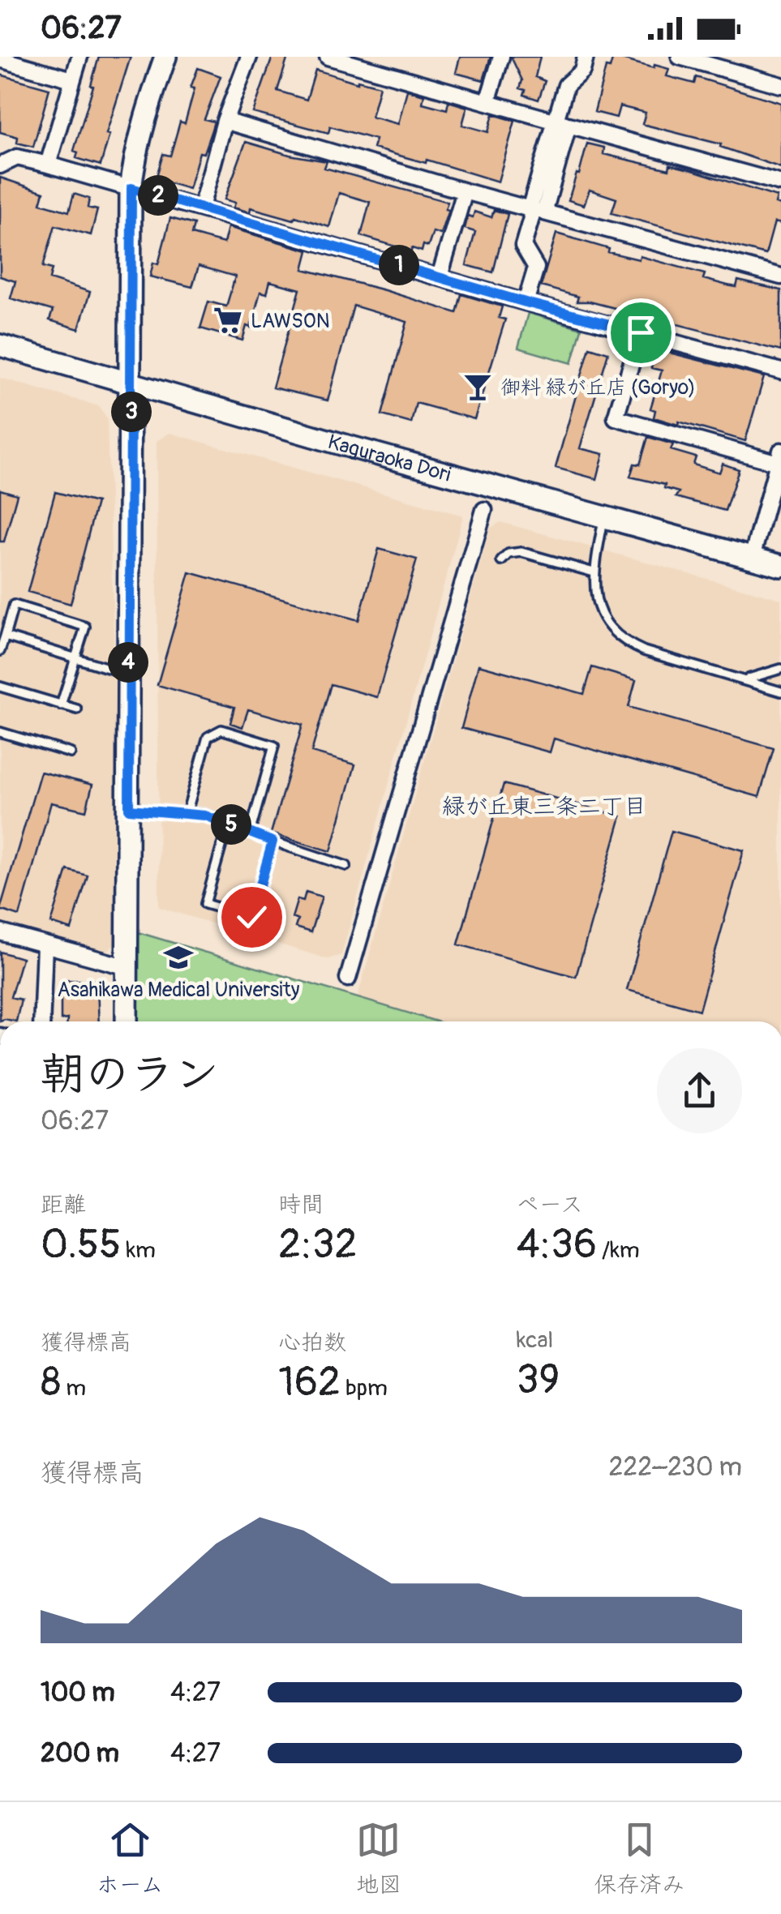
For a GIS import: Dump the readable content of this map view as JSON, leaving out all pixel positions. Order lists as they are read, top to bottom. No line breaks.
{"streets":{"street":["Kaguraoka Dori"]},"districts":["緑が丘東三条二丁目"],"places":{"supermarket":["LAWSON"],"bar":["御料 緑が丘店 (Goryo)"],"school or university":["Asahikawa Medical University"]},"page":{"status":"06:27","pins":["2","1","3","4","5"],"heading":["朝のラン","06:27"],"stats":[["距離","0.55 km"],["時間","2:32"],["ペース","4:36 /km"],["獲得標高","8 m"],["心拍数","162 bpm"],["kcal","39"]],"chart":["獲得標高","222–230 m"],"list":[{"name":"100 m","note":"4:27"},{"name":"200 m","note":"4:27"}],"tabs":["ホーム","地図","保存済み"]}}
